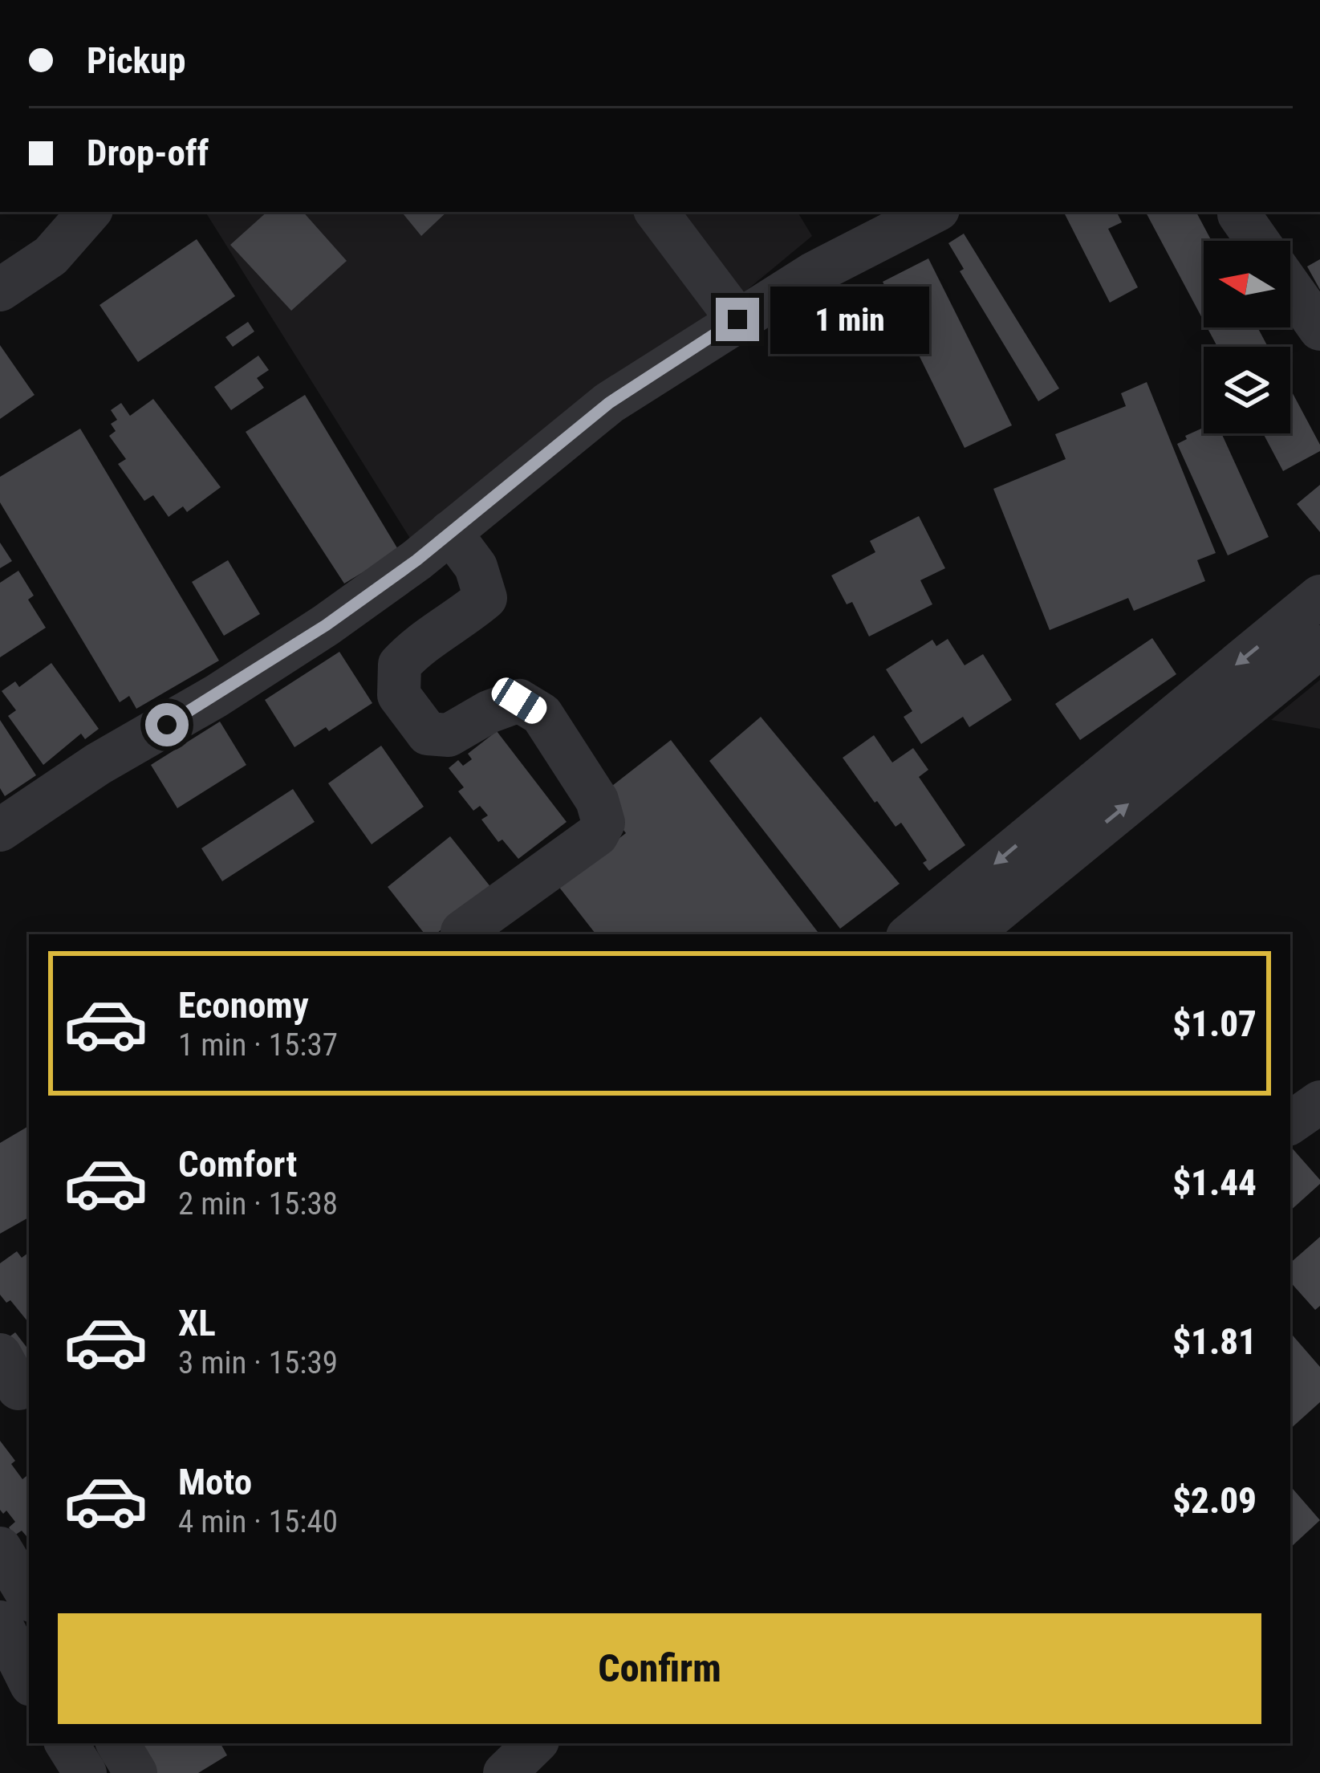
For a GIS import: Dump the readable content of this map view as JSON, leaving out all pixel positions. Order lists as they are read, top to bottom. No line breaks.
{"north":"left","page":{"banner":["Pickup","Drop-off"],"bubble":"1 min","list":[{"name":"Economy","note":"1 min · 15:37","value":"$1.07"},{"name":"Comfort","note":"2 min · 15:38","value":"$1.44"},{"name":"XL","note":"3 min · 15:39","value":"$1.81"},{"name":"Moto","note":"4 min · 15:40","value":"$2.09"}],"buttons":"Confirm"}}
